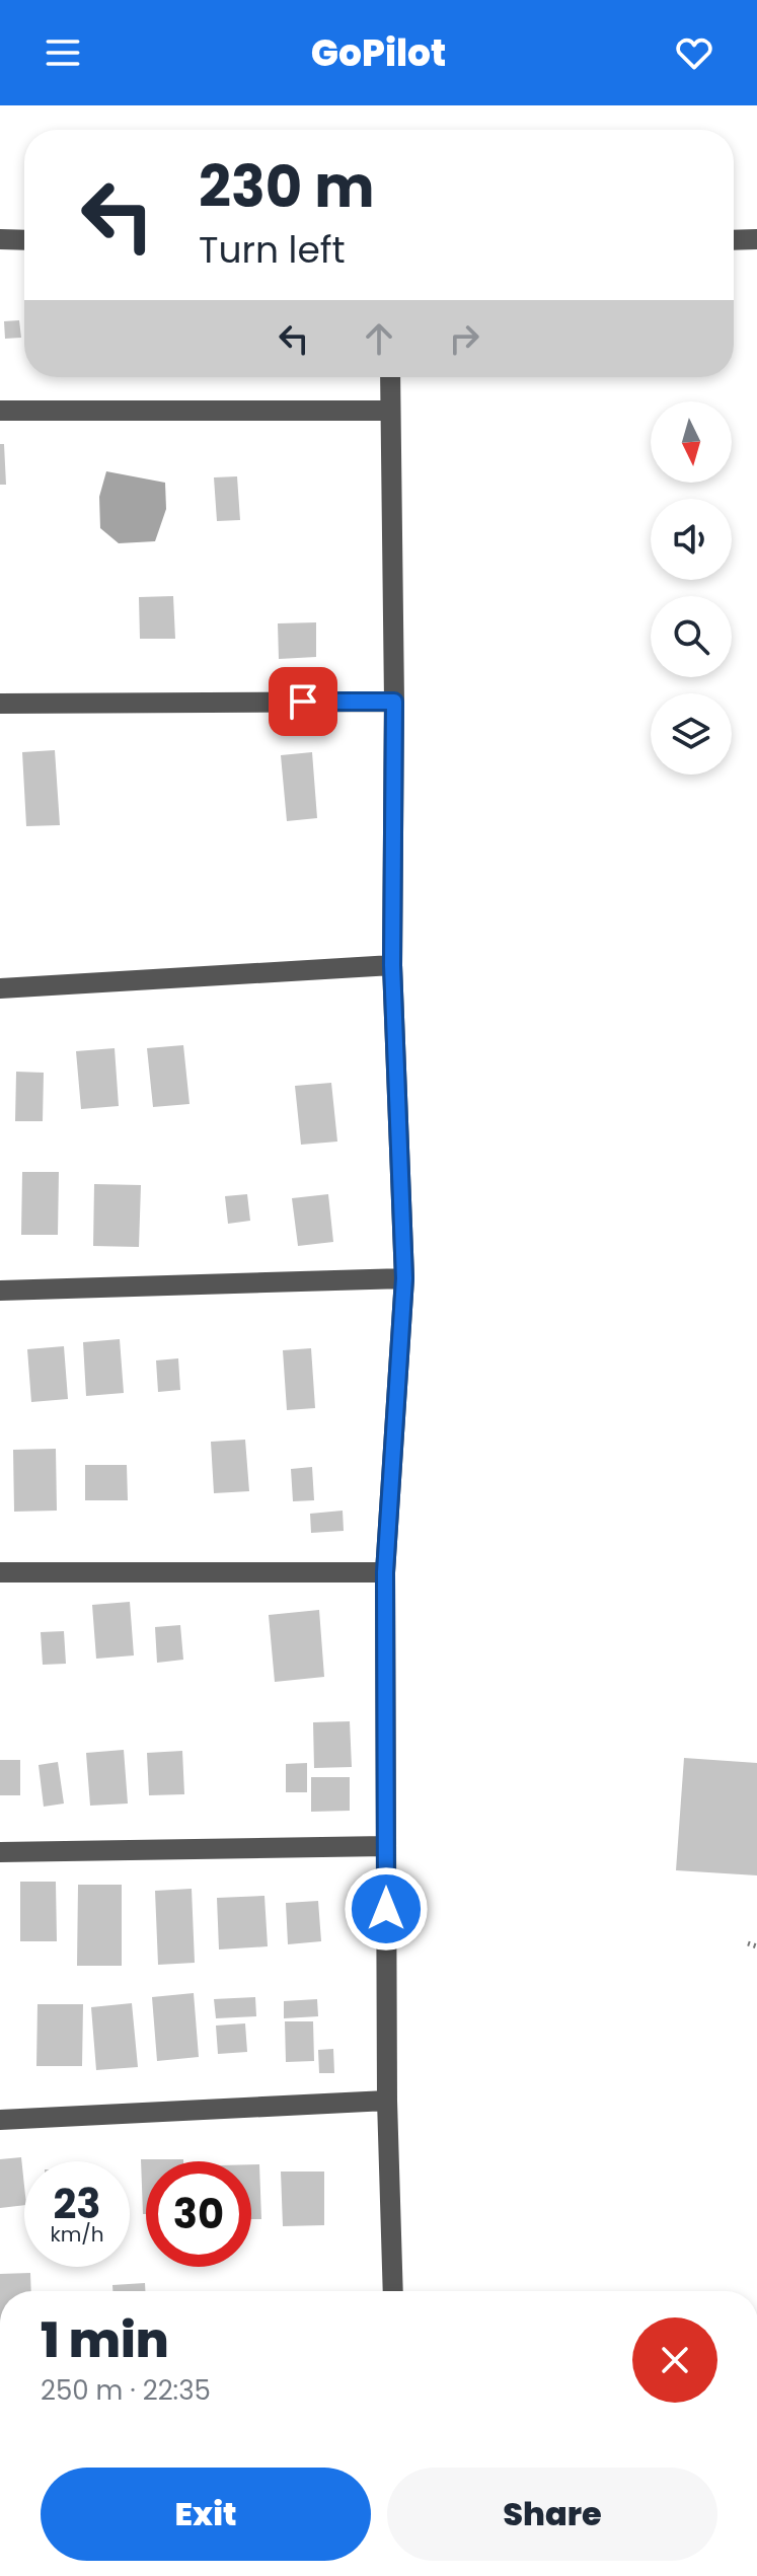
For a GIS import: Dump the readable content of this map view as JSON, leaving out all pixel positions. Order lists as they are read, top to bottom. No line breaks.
{"north":"bottom","page":{"header":"GoPilot","turn":["230 m","Turn left"],"speed":"23 km/h","limit":"30","heading":["1 min","250 m · 22:35"],"buttons":["Exit","Share"]}}
